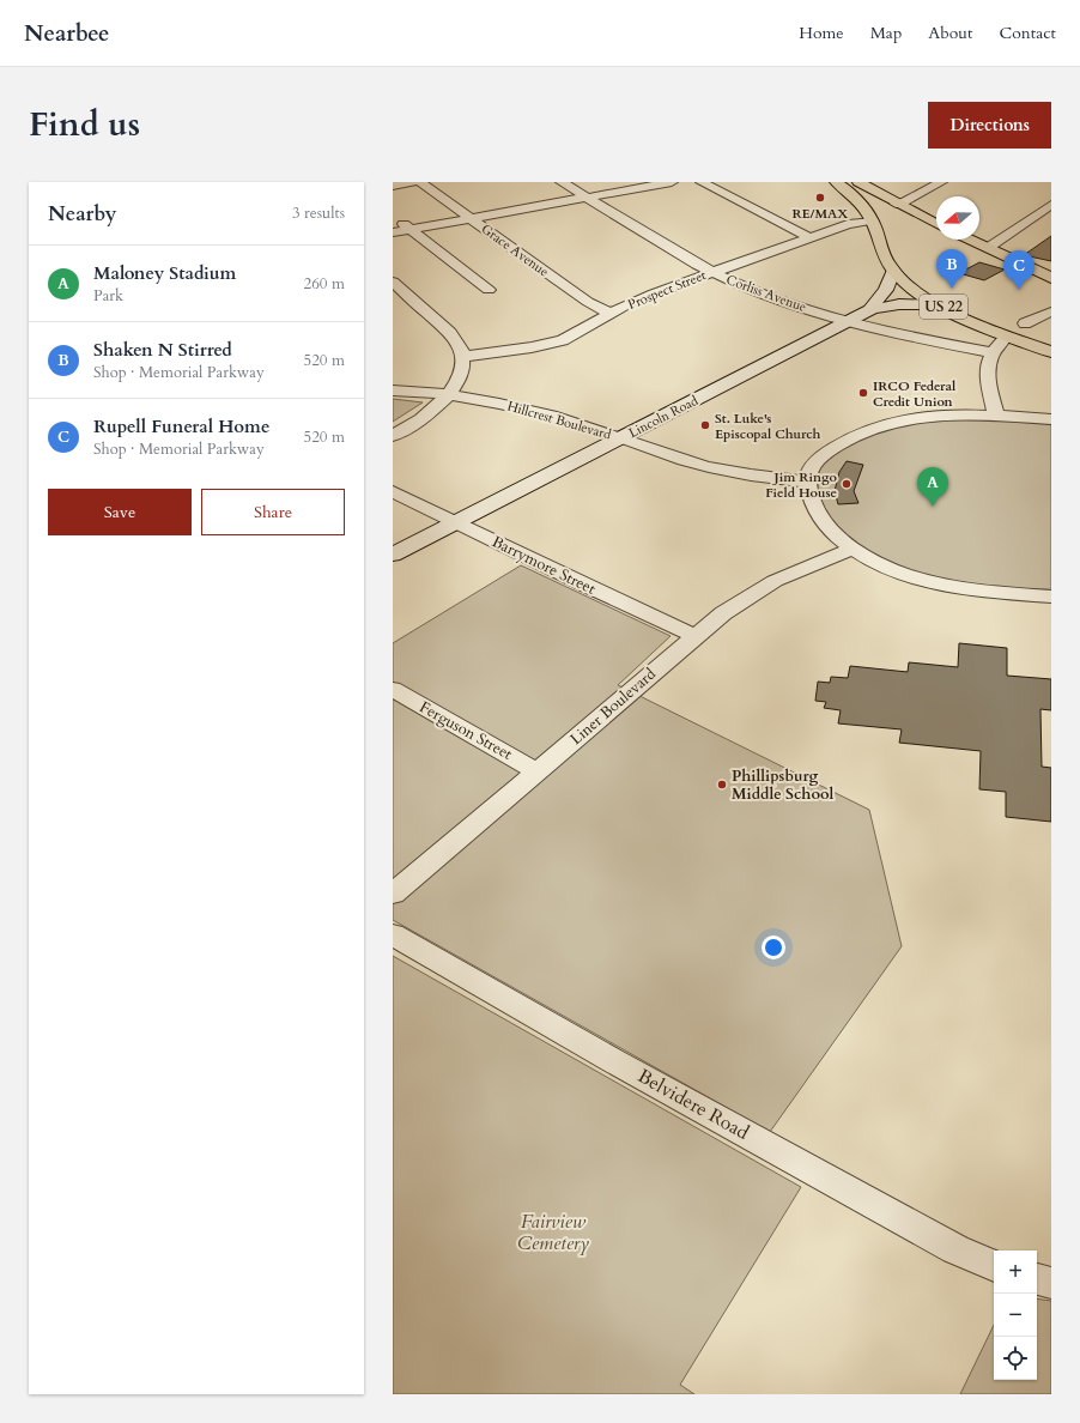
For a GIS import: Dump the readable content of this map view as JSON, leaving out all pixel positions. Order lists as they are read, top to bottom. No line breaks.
{"streets":{"highway":["US 22"],"main road":["Lincoln Road"],"street":["Grace Avenue","Prospect Street","Corliss Avenue","Hillcrest Boulevard","Barrymore Street","Liner Boulevard","Ferguson Street","Belvidere Road"]},"crossings":[["Grace Avenue","Prospect Street"],["Prospect Street","Corliss Avenue"],["Prospect Street","US 22"],["Corliss Avenue","Lincoln Road"],["US 22","Lincoln Road"],["Lincoln Road","Hillcrest Boulevard"],["Lincoln Road","Barrymore Street"],["Barrymore Street","Liner Boulevard"],["Liner Boulevard","Ferguson Street"]],"parks":["Fairview Cemetery"],"places":["RE/MAX","IRCO Federal Credit Union","St. Luke's Episcopal Church","Jim Ringo Field House","Phillipsburg Middle School"],"north":"left","page":{"header":"Nearbee","nav":["Home","Map","About","Contact"],"title":"Find us","buttons":["Directions",["Save","Share"]],"heading":["Nearby","3 results"],"list":[{"mark":"A","name":"Maloney Stadium","note":"Park","value":"260 m"},{"mark":"B","name":"Shaken N Stirred","note":"Shop · Memorial Parkway","value":"520 m"},{"mark":"C","name":"Rupell Funeral Home","note":"Shop · Memorial Parkway","value":"520 m"}],"pins":["B","C","A"],"map_buttons":["+","−"]}}
